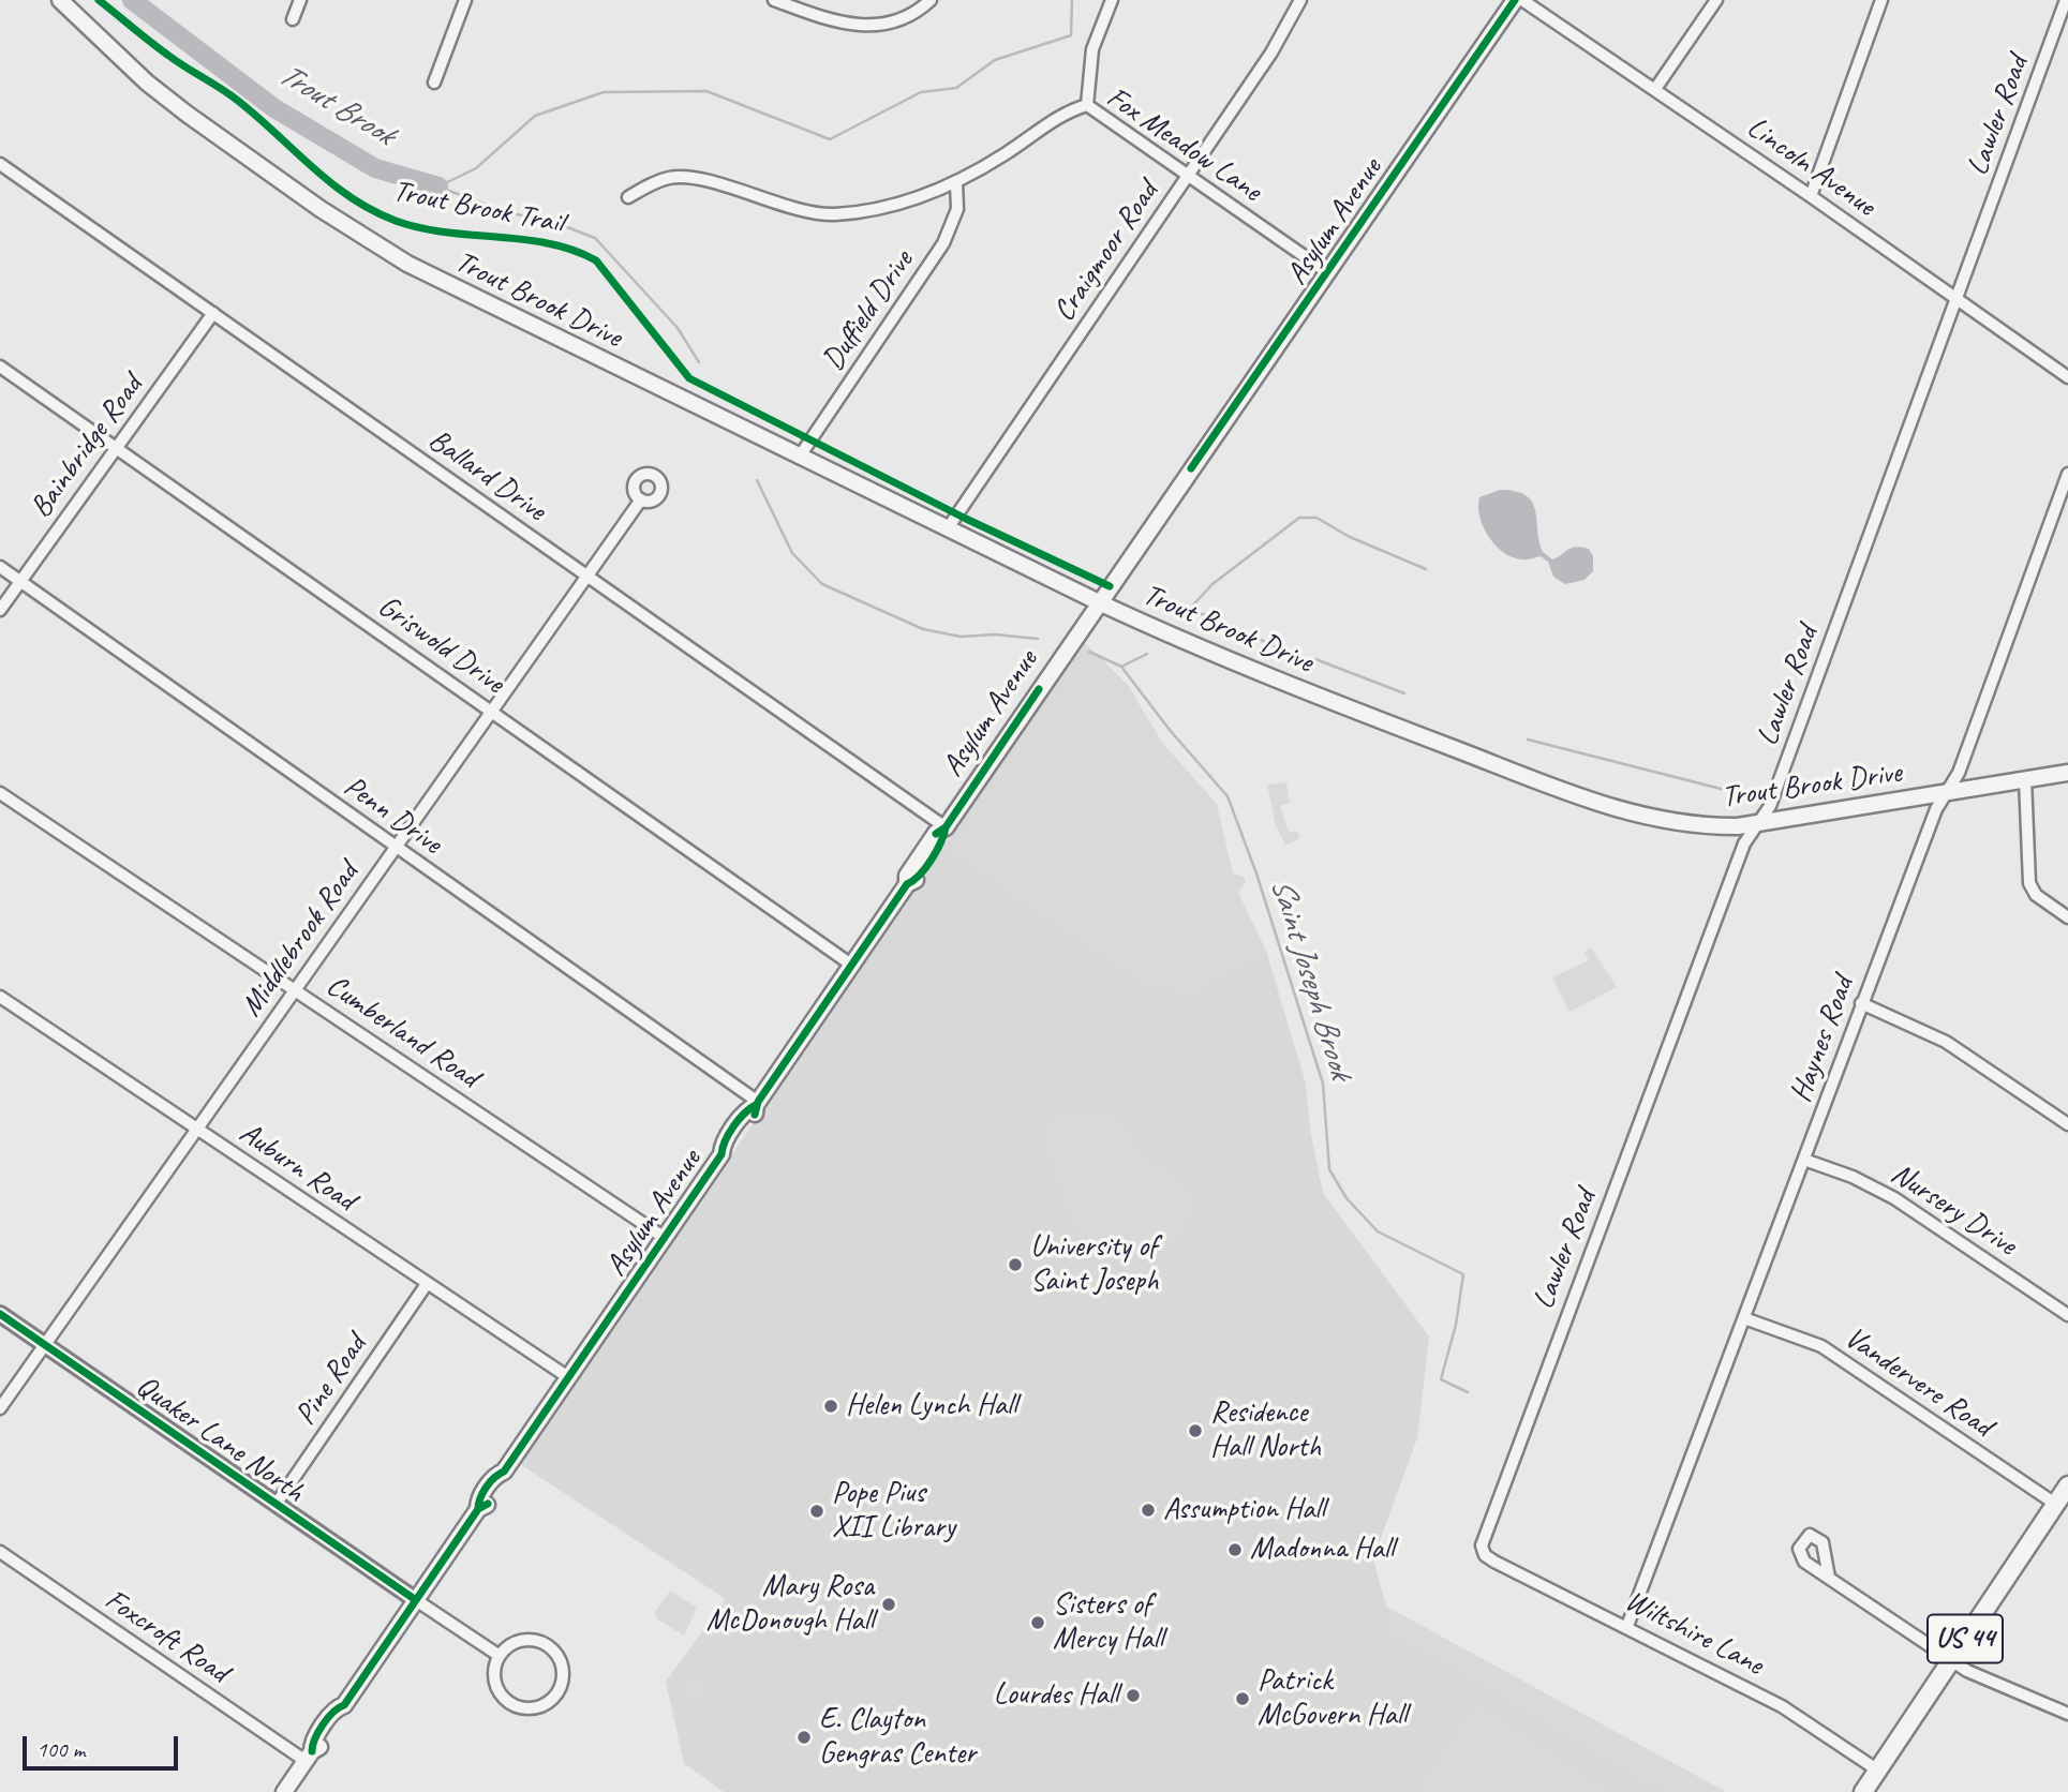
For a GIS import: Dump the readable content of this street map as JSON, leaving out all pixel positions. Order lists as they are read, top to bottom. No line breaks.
{"streets":{"highway":["US 44"],"main road":["Asylum Avenue","Trout Brook Drive"],"street":["Lawler Road","Fox Meadow Lane","Lincoln Avenue","Craigmoor Road","Duffield Drive","Bainbridge Road","Ballard Drive","Griswold Drive","Penn Drive","Middlebrook Road","Cumberland Road","Haynes Road","Auburn Road","Nursery Drive","Pine Road","Vandervere Road","Quaker Lane North","Wiltshire Lane","Foxcroft Road"],"cycle path":["Trout Brook Trail"]},"crossings":[["Lawler Road","Lincoln Avenue"],["Lawler Road","Trout Brook Drive"],["Lawler Road","Wiltshire Lane"],["Fox Meadow Lane","Asylum Avenue"],["Fox Meadow Lane","Craigmoor Road"],["Fox Meadow Lane","Duffield Drive"],["Asylum Avenue","Trout Brook Drive"],["Asylum Avenue","Ballard Drive"],["Asylum Avenue","Griswold Drive"],["Asylum Avenue","Penn Drive"],["Asylum Avenue","Cumberland Road"],["Asylum Avenue","Auburn Road"],["Asylum Avenue","Quaker Lane North"],["Asylum Avenue","Foxcroft Road"],["Craigmoor Road","Trout Brook Drive"],["Trout Brook Drive","Duffield Drive"],["Trout Brook Drive","Haynes Road"],["Bainbridge Road","Ballard Drive"],["Bainbridge Road","Griswold Drive"],["Bainbridge Road","Penn Drive"],["Ballard Drive","Middlebrook Road"],["Griswold Drive","Middlebrook Road"],["Penn Drive","Middlebrook Road"],["Middlebrook Road","Cumberland Road"],["Middlebrook Road","Auburn Road"],["Middlebrook Road","Quaker Lane North"],["Haynes Road","Nursery Drive"],["Haynes Road","Vandervere Road"],["Haynes Road","Wiltshire Lane"],["Auburn Road","Pine Road"],["Pine Road","Quaker Lane North"],["Vandervere Road","US 44"],["Wiltshire Lane","US 44"]],"water":["Trout Brook","Saint Joseph Brook"],"places":["University of Saint Joseph","Helen Lynch Hall","Residence Hall North","Assumption Hall","Pope Pius XII Library","Madonna Hall","Mary Rosa McDonough Hall","Sisters of Mercy Hall","Lourdes Hall","Patrick McGovern Hall","E. Clayton Gengras Center"],"scale_bar":"100 m"}
